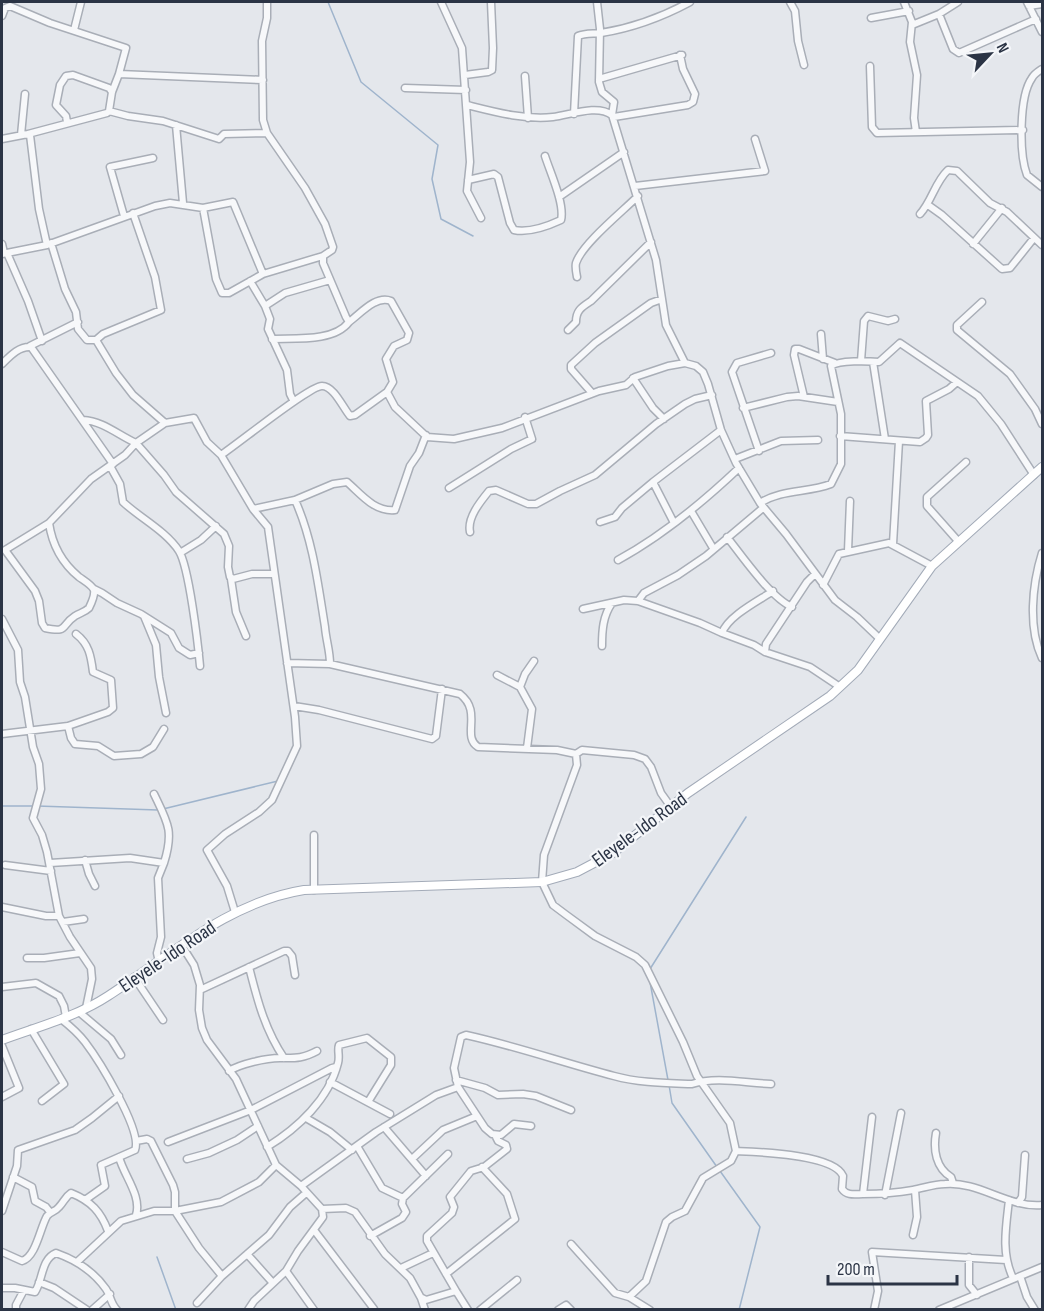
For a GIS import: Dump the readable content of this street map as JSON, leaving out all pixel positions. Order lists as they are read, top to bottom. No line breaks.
{"streets":{"main road":["Eleyele-Ido Road"]},"scale_bar":"200 m","north":"top right"}
